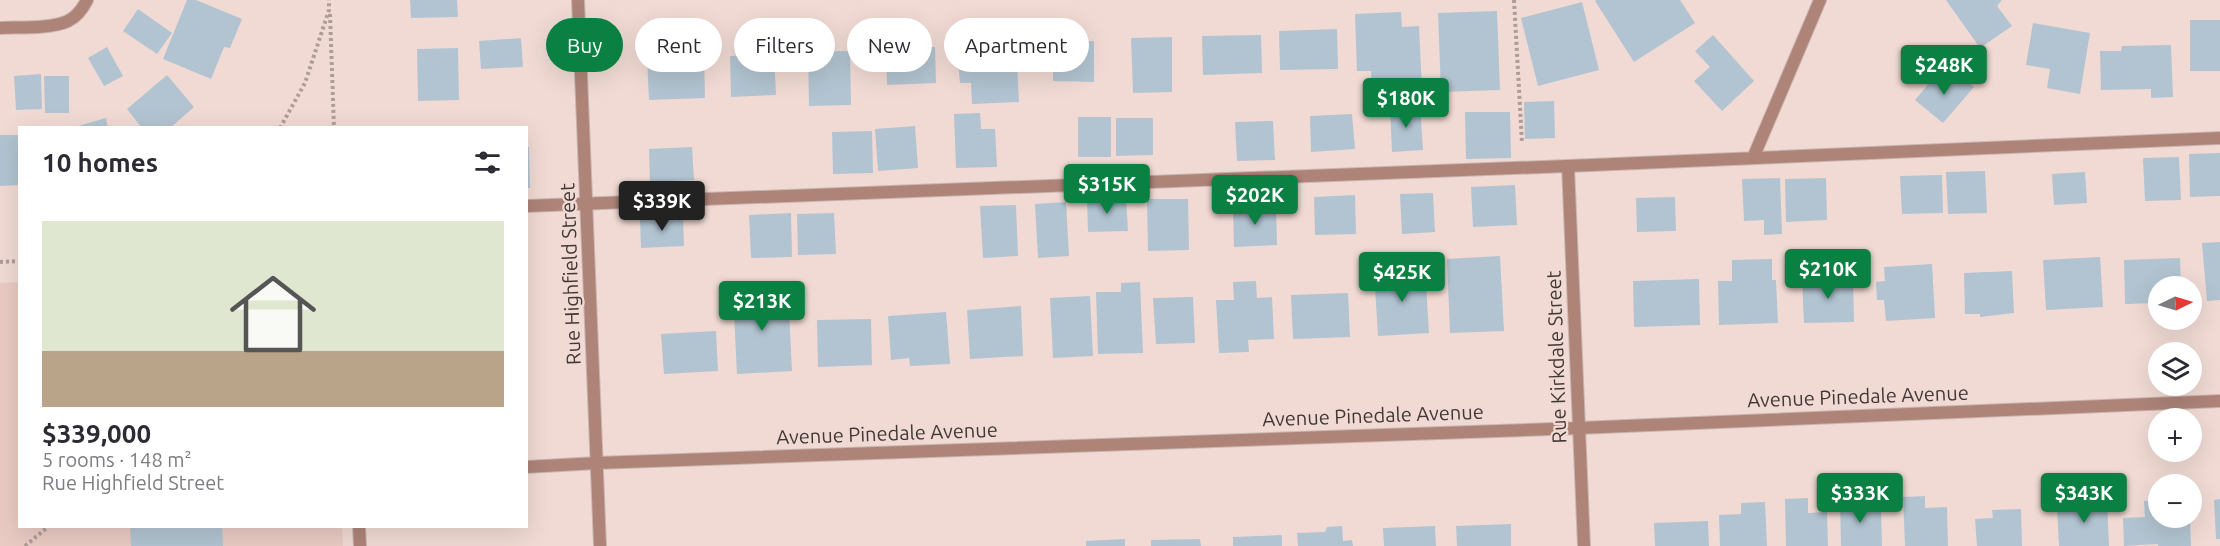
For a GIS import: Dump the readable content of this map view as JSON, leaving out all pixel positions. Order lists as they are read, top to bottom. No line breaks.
{"streets":{"street":["Rue Highfield Street","Rue Kirkdale Street","Avenue Pinedale Avenue"]},"crossings":[["Rue Highfield Street","Avenue Pinedale Avenue"],["Rue Kirkdale Street","Avenue Pinedale Avenue"]],"north":"right","page":{"chip":["Buy","Rent","Filters","New","Apartment"],"price":["$248K","$180K","$315K","$202K","$339K","$210K","$425K","$213K","$333K","$343K"],"heading":"10 homes","list":[{"name":"$339,000","note":"5 rooms · 148 m² · Rue Highfield Street"}],"map_buttons":["+","−"]}}
